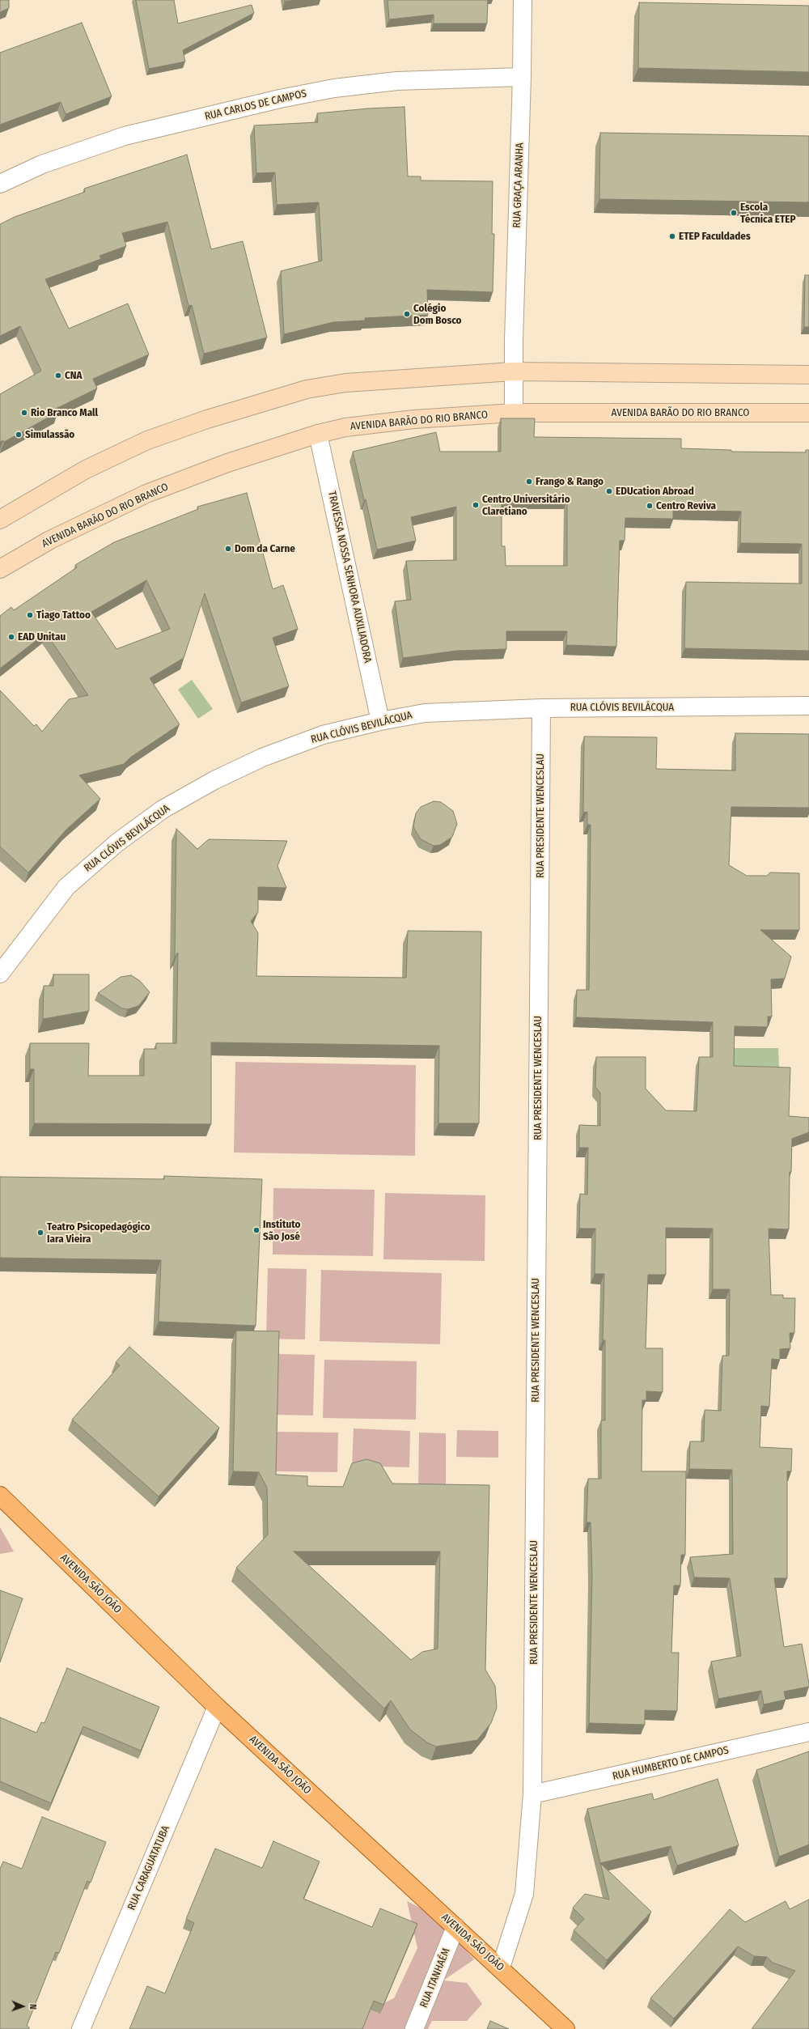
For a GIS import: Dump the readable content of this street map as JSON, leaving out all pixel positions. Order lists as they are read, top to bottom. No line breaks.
{"streets":{"main road":["AVENIDA BARÃO DO RIO BRANCO","AVENIDA SÃO JOÃO"],"street":["RUA CARLOS DE CAMPOS","RUA GRAÇA ARANHA","TRAVESSA NOSSA SENHORA AUXILIADORA","RUA CLÓVIS BEVILÁCQUA","RUA PRESIDENTE WENCESLAU","RUA HUMBERTO DE CAMPOS","RUA CARAGUATATUBA","RUA ITANHAÉM"]},"crossings":[["RUA CARLOS DE CAMPOS","RUA GRAÇA ARANHA"],["RUA GRAÇA ARANHA","AVENIDA BARÃO DO RIO BRANCO"],["AVENIDA BARÃO DO RIO BRANCO","TRAVESSA NOSSA SENHORA AUXILIADORA"],["TRAVESSA NOSSA SENHORA AUXILIADORA","RUA CLÓVIS BEVILÁCQUA"],["RUA CLÓVIS BEVILÁCQUA","RUA PRESIDENTE WENCESLAU"],["RUA PRESIDENTE WENCESLAU","AVENIDA SÃO JOÃO"],["RUA PRESIDENTE WENCESLAU","RUA HUMBERTO DE CAMPOS"],["AVENIDA SÃO JOÃO","RUA CARAGUATATUBA"],["AVENIDA SÃO JOÃO","RUA ITANHAÉM"]],"places":["Escola Técnica ETEP","ETEP Faculdades","Colégio Dom Bosco","CNA","Rio Branco Mall","Simulassão","Frango & Rango","EDUcation Abroad","Centro Universitário Claretiano","Centro Reviva","Dom da Carne","Tiago Tattoo","EAD Unitau","Instituto São José","Teatro Psicopedagógico Iara Vieira"],"north":"right"}
